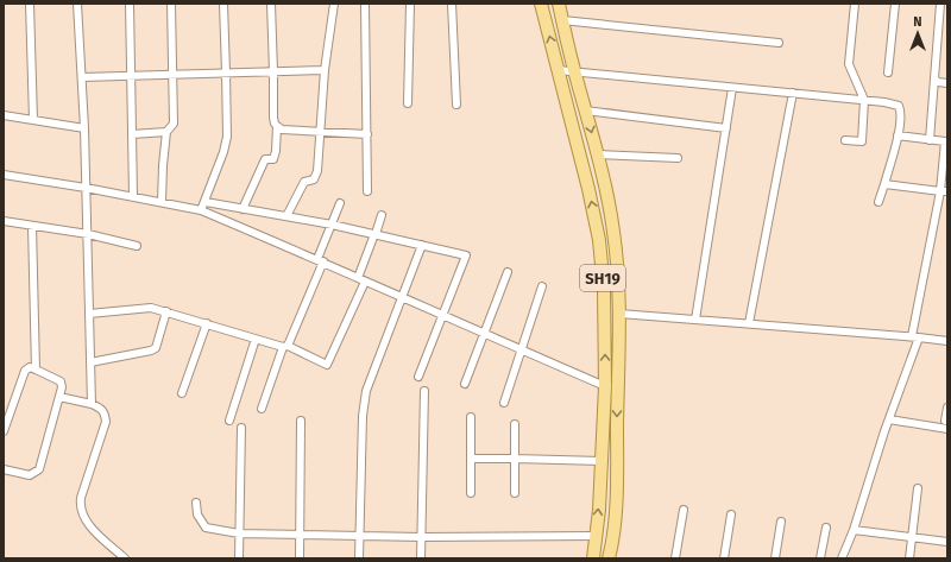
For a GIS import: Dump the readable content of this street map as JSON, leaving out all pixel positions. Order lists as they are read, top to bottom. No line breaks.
{"streets":{"main road":["SH19"]},"north":"top"}
